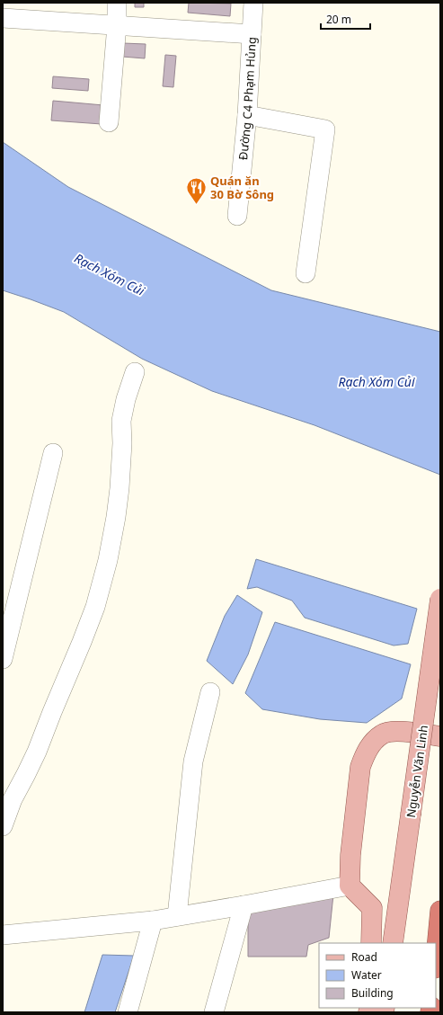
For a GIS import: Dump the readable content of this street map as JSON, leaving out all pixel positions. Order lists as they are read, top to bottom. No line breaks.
{"streets":{"main road":["Nguyễn Văn Linh"],"street":["Đường C4 Phạm Hủng"]},"water":["Rạch Xóm Củi"],"places":{"restaurant":["Quán ăn 30 Bờ Sông"]},"legend":["Road","Water","Building"],"scale_bar":"20 m"}
